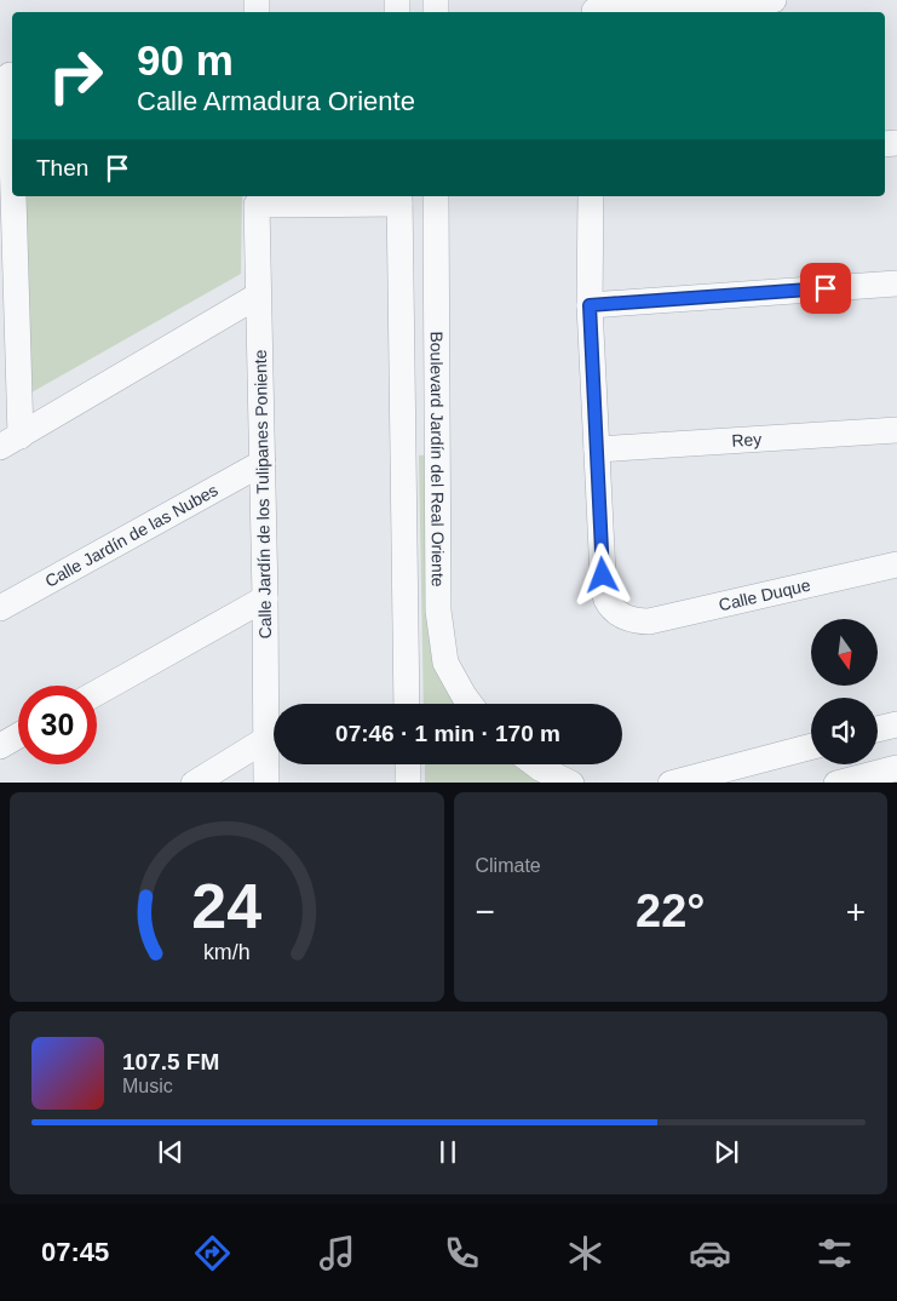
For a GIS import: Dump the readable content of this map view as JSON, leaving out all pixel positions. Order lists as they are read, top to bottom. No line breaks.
{"streets":{"street":["Rey","Boulevard Jardín del Real Oriente","Calle Jardín de los Tulipanes Poniente","Calle Jardín de las Nubes","Calle Duque"]},"crossings":[["Rey","Calle Duque"],["Calle Jardín de los Tulipanes Poniente","Calle Jardín de las Nubes"]],"north":"bottom","page":{"turn":["90 m","Calle Armadura Oriente"],"then":"Then","limit":"30","trip":"07:46 · 1 min · 170 m","tile":"Climate","heat":["−","22°","+"],"song":["107.5 FM","Music"],"tabs":"07:45","gauge":["24","km/h"]}}
